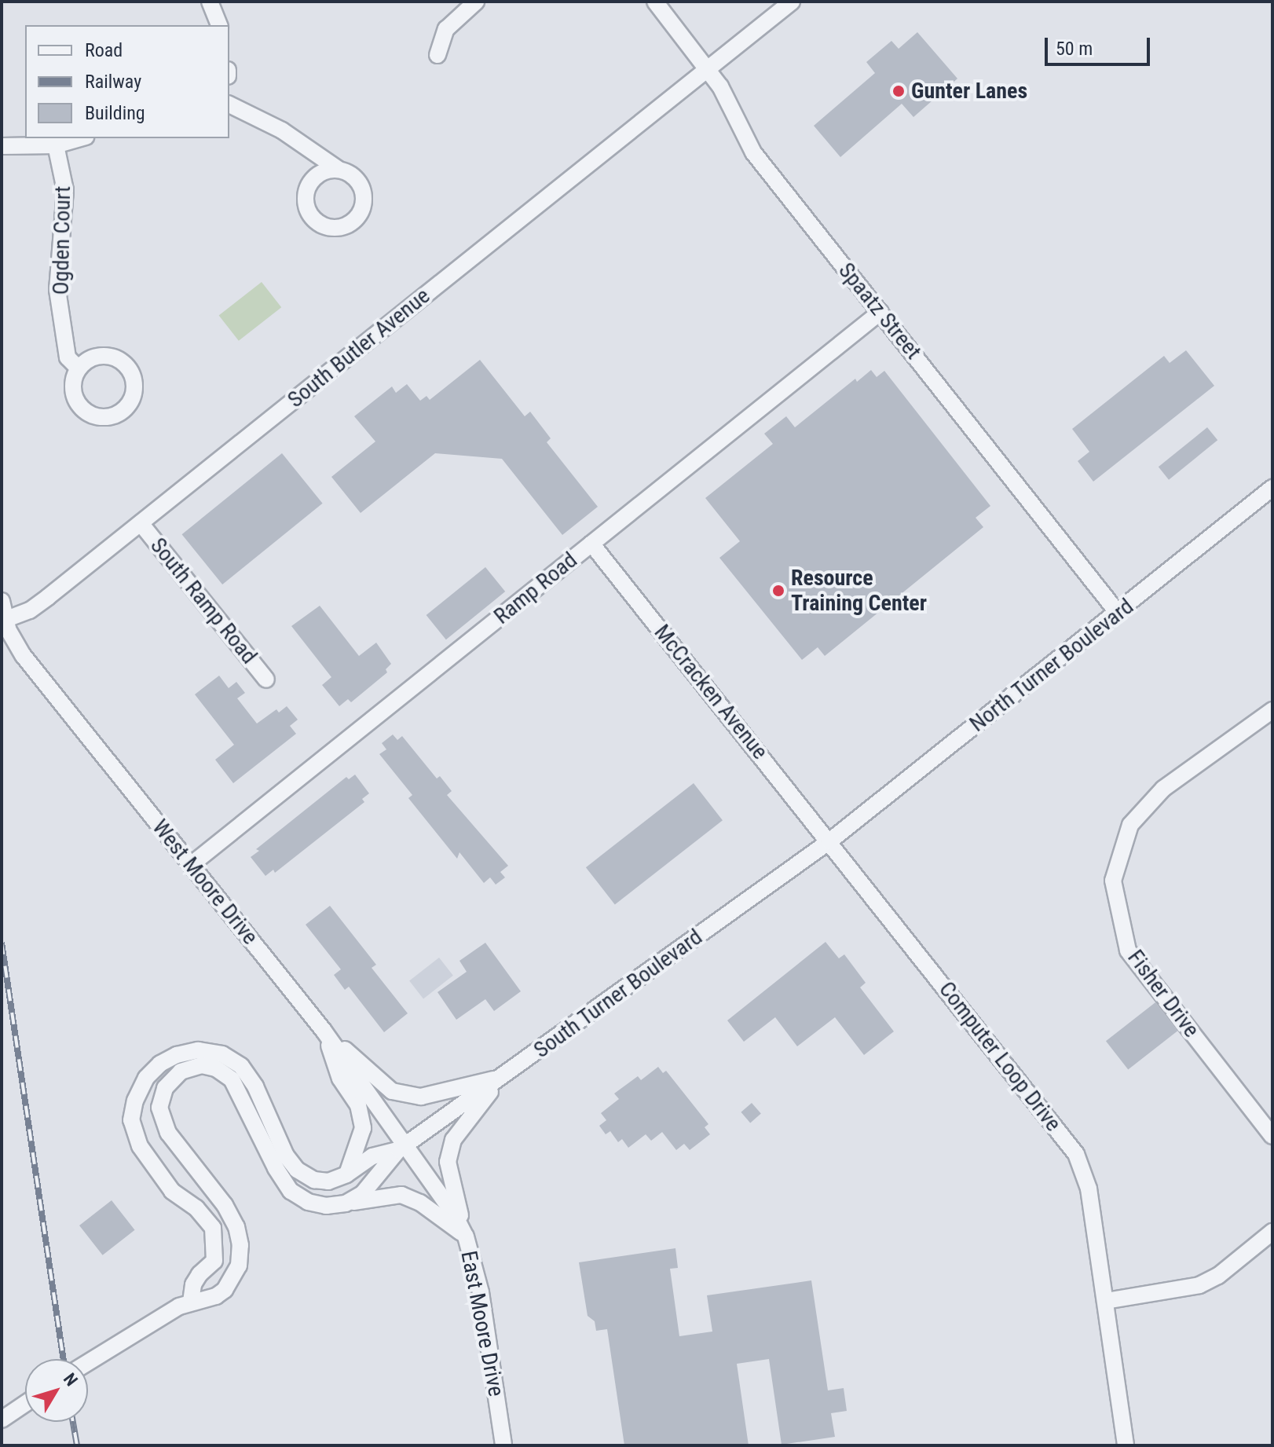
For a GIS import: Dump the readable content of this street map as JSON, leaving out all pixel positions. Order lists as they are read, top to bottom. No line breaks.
{"streets":{"street":["Ogden Court","Spaatz Street","South Butler Avenue","Ramp Road","South Ramp Road","North Turner Boulevard","McCracken Avenue","West Moore Drive","South Turner Boulevard","Fisher Drive","Computer Loop Drive","East Moore Drive"]},"crossings":[["Spaatz Street","South Butler Avenue"],["Spaatz Street","Ramp Road"],["Spaatz Street","North Turner Boulevard"],["South Butler Avenue","South Ramp Road"],["South Butler Avenue","West Moore Drive"],["Ramp Road","McCracken Avenue"],["Ramp Road","West Moore Drive"],["North Turner Boulevard","McCracken Avenue"],["North Turner Boulevard","South Turner Boulevard"],["North Turner Boulevard","Computer Loop Drive"],["McCracken Avenue","South Turner Boulevard"],["McCracken Avenue","Computer Loop Drive"],["West Moore Drive","South Turner Boulevard"],["West Moore Drive","East Moore Drive"],["South Turner Boulevard","Computer Loop Drive"],["South Turner Boulevard","East Moore Drive"]],"places":["Gunter Lanes","Resource Training Center"],"legend":["Road","Railway","Building"],"scale_bar":"50 m","north":"top right"}
